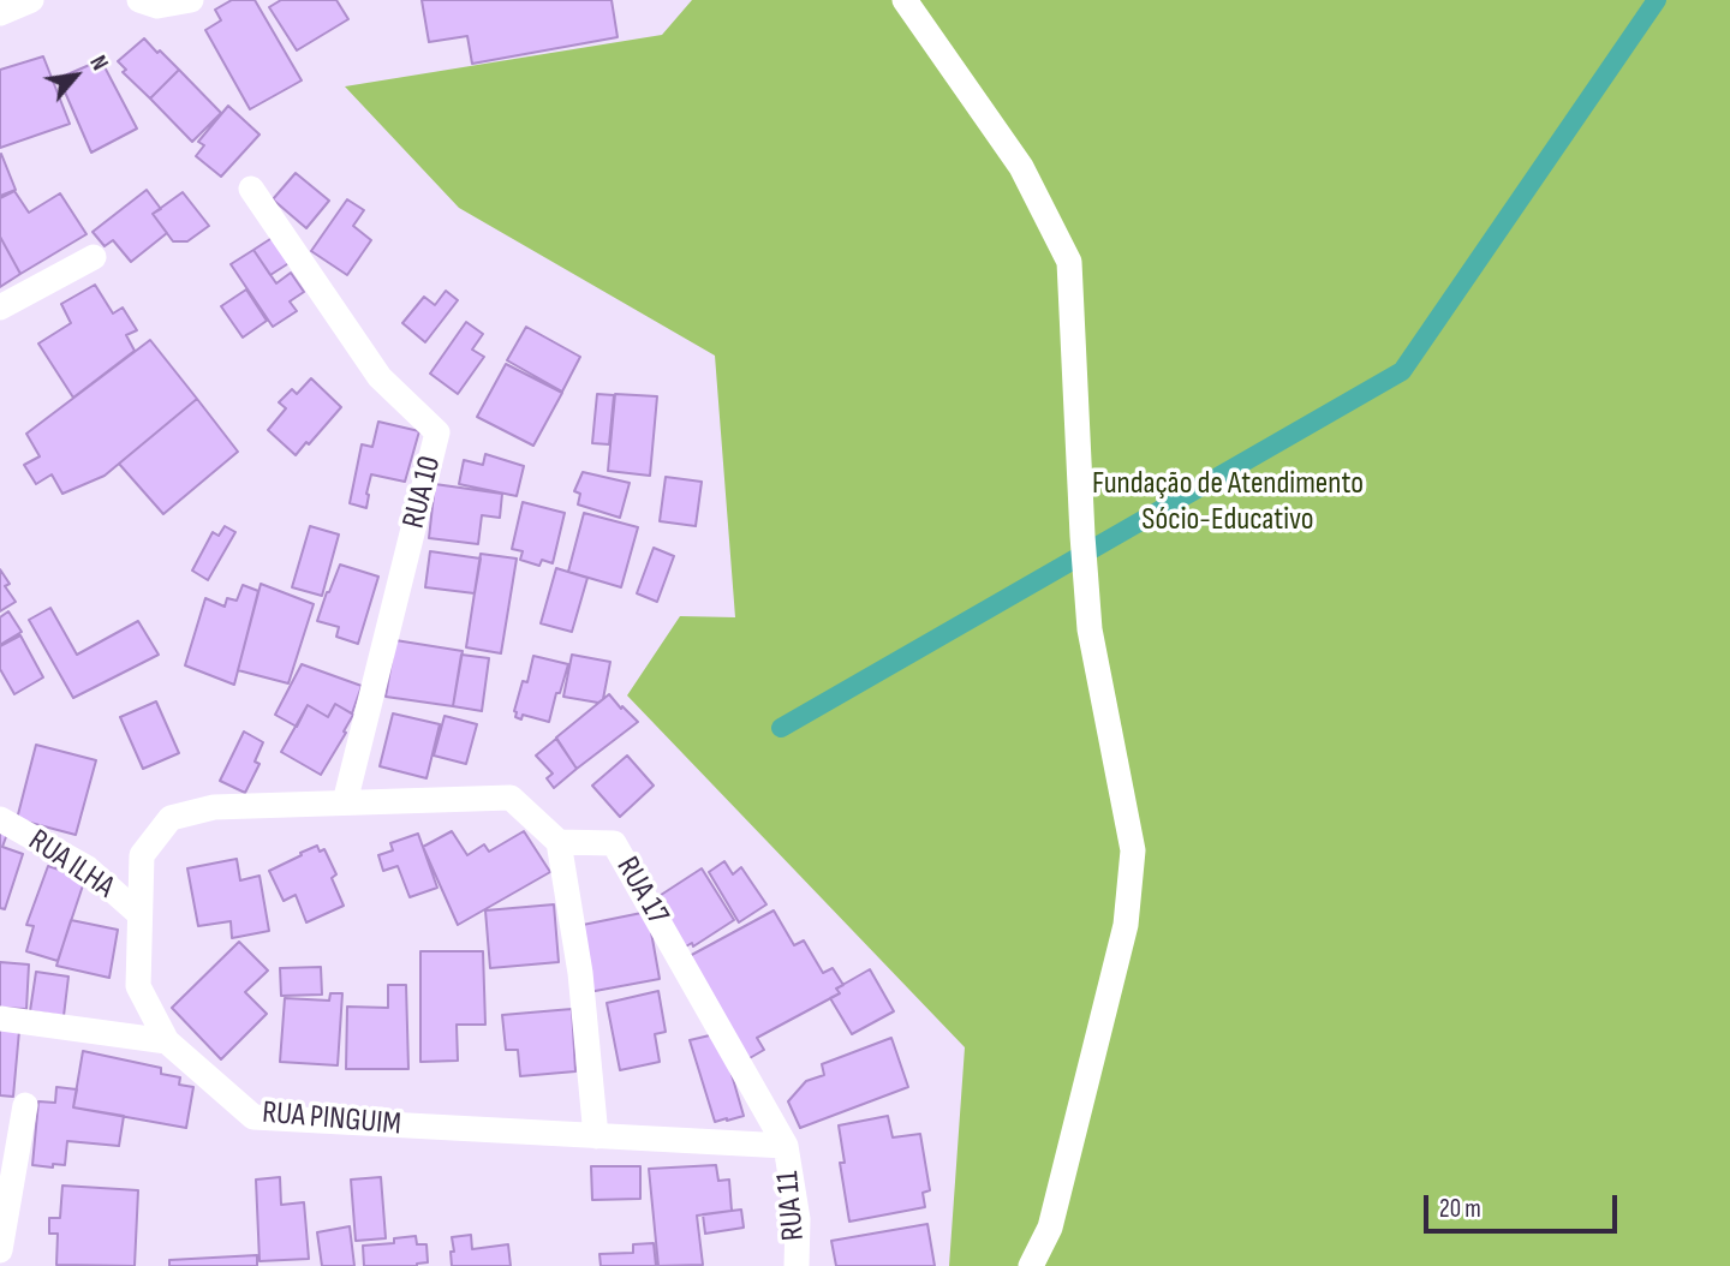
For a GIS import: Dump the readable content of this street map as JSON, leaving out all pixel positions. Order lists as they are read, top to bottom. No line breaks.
{"streets":{"lane":["RUA 10","RUA ILHA","RUA 17","RUA PINGUIM","RUA 11"]},"crossings":[["RUA 10","RUA PINGUIM"],["RUA ILHA","RUA PINGUIM"],["RUA 17","RUA PINGUIM"],["RUA 17","RUA 11"],["RUA PINGUIM","RUA 11"]],"parks":["Fundação de Atendimento Sócio-Educativo"],"scale_bar":"20 m","north":"top right"}
